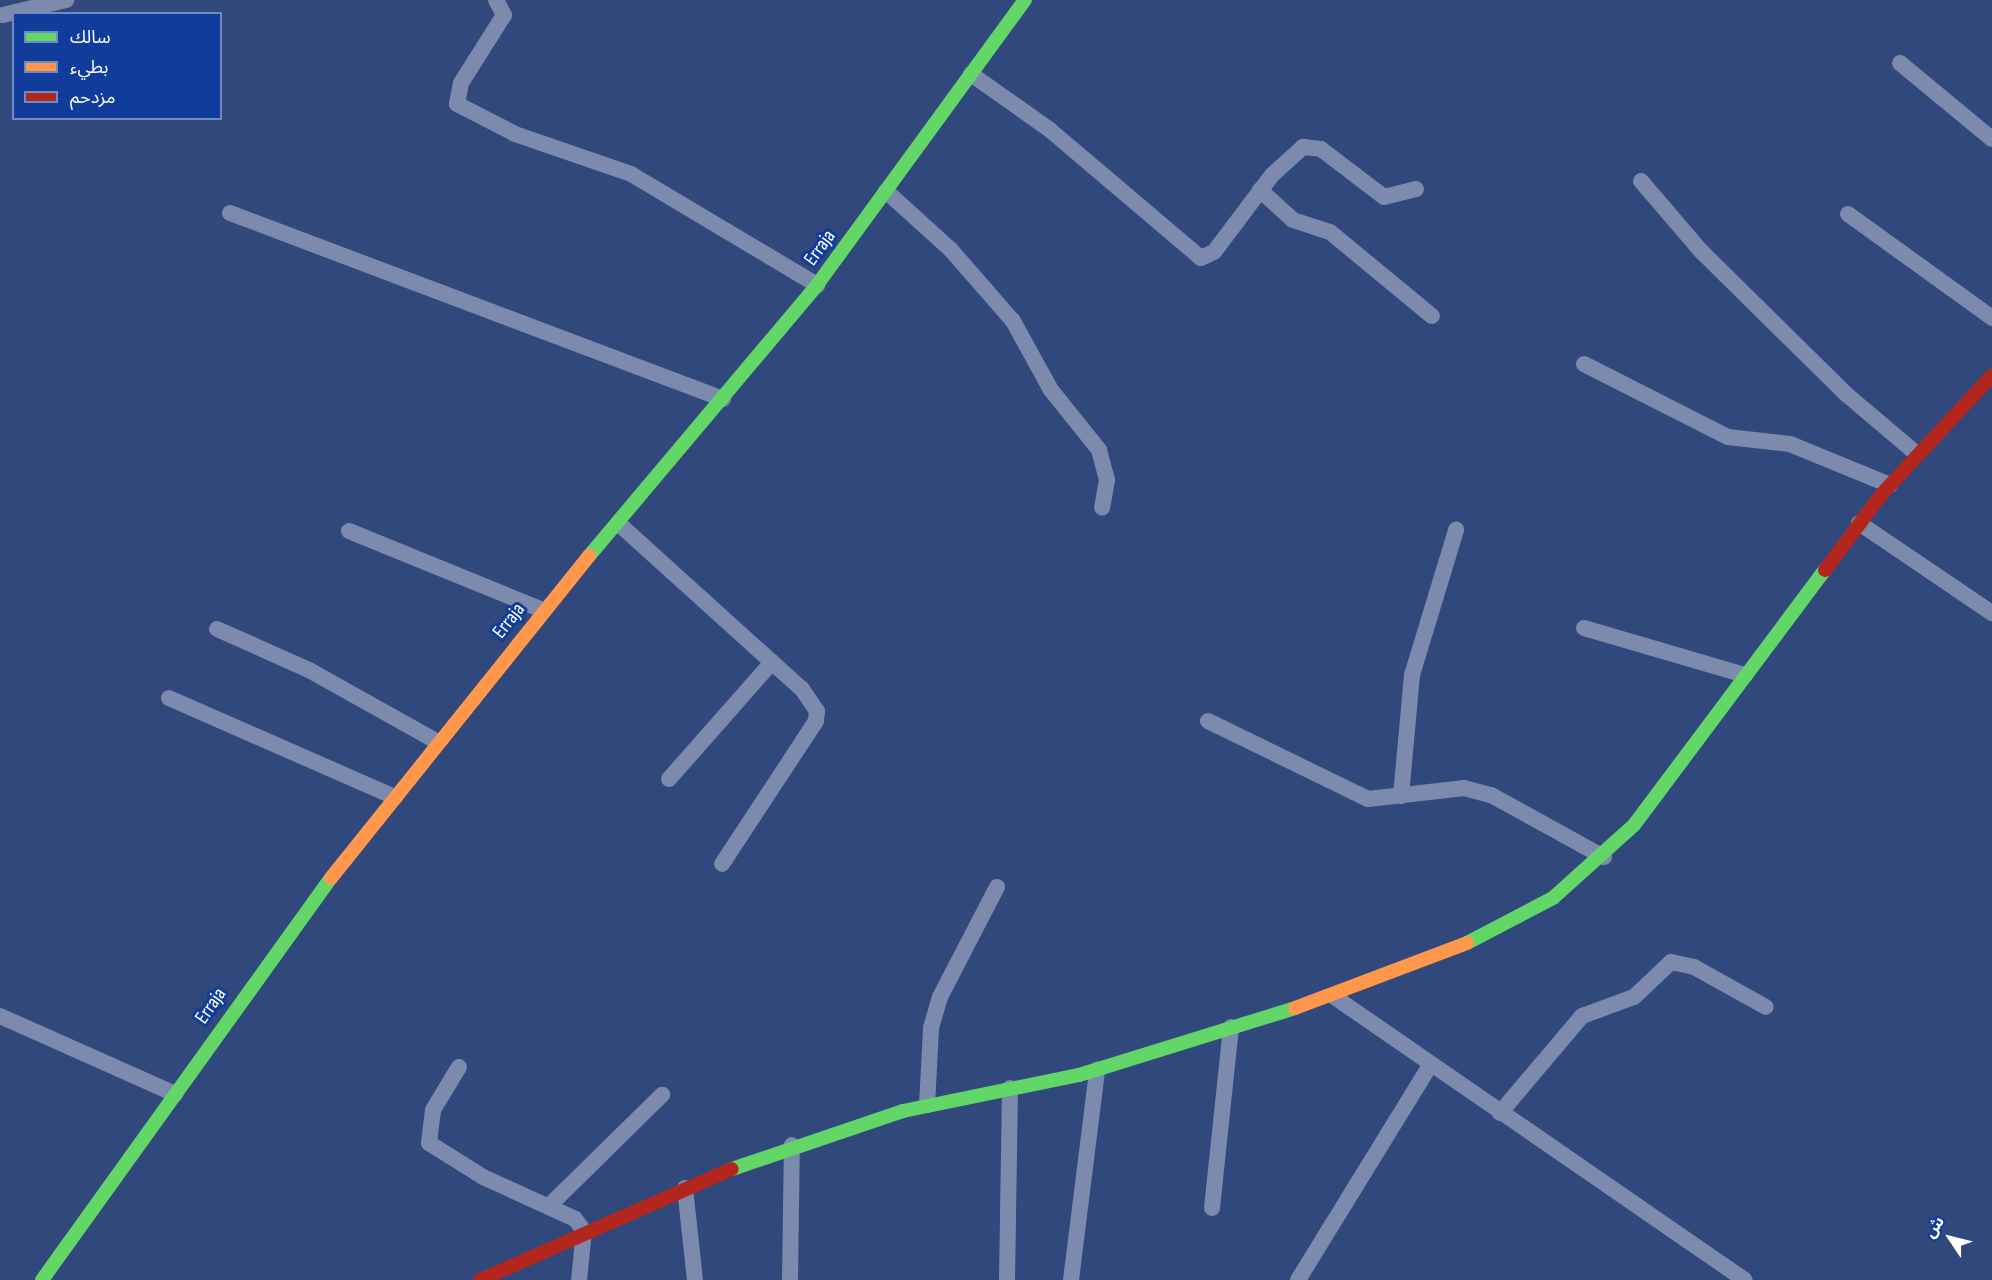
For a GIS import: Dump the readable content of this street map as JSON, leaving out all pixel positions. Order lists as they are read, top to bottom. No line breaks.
{"streets":{"street":["Erraja"]},"legend":["سالك","بطيء","مزدحم"],"north":"top left"}
